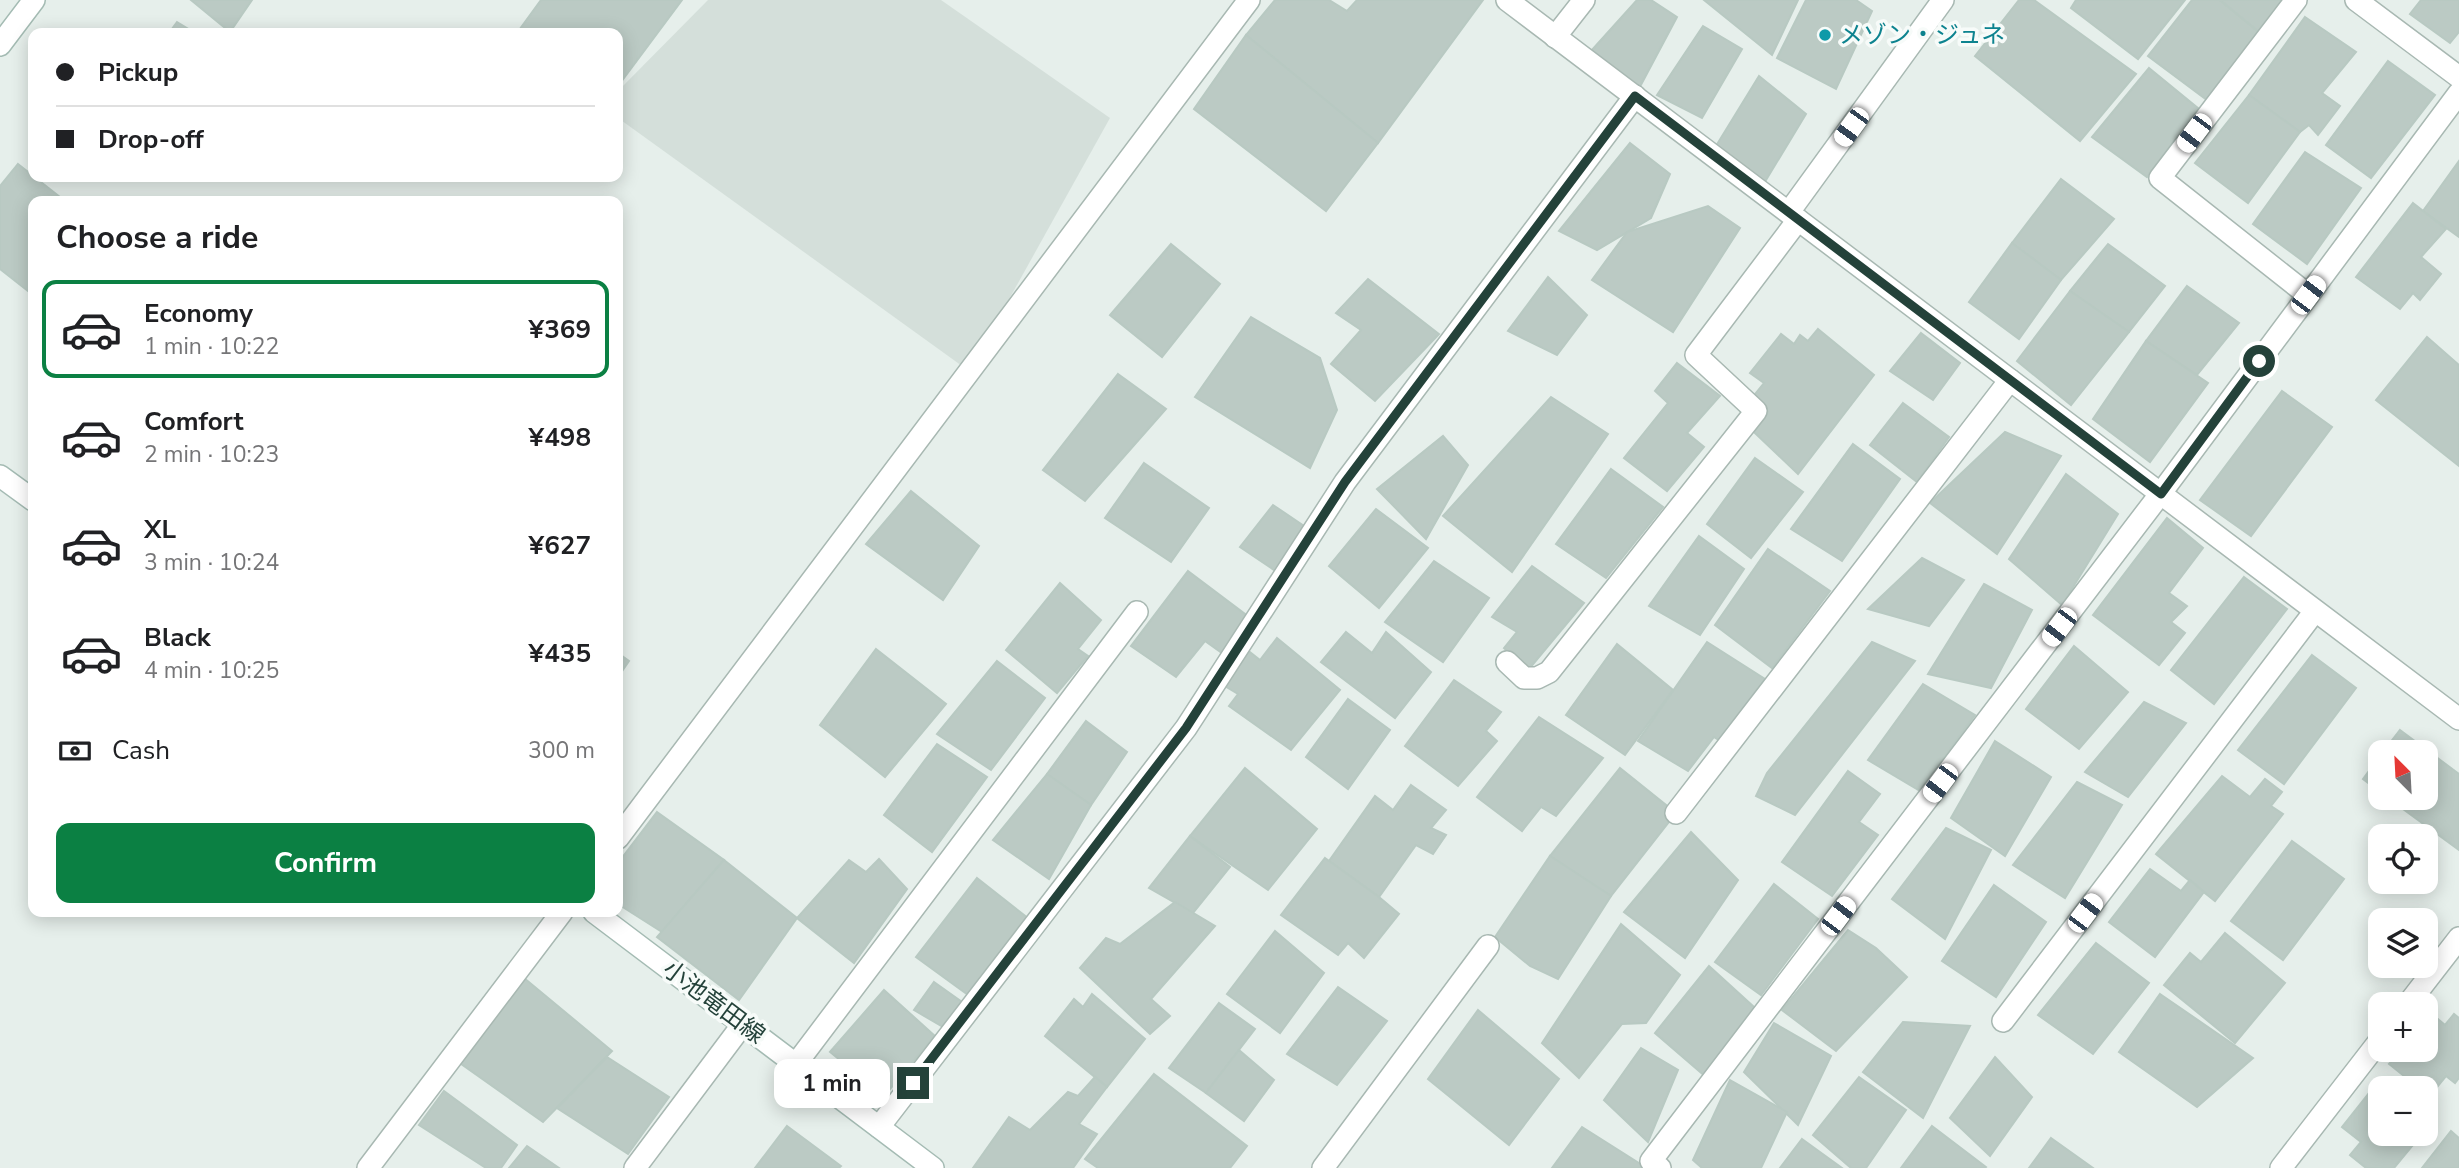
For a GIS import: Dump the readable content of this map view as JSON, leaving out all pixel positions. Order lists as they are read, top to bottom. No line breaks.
{"streets":{"street":["小池竜田線"]},"places":["メゾン・ジュネ"],"north":"top left","page":{"banner":["Pickup","Drop-off"],"heading":"Choose a ride","list":[{"name":"Economy","note":"1 min · 10:22","value":"¥369"},{"name":"Comfort","note":"2 min · 10:23","value":"¥498"},{"name":"XL","note":"3 min · 10:24","value":"¥627"},{"name":"Black","note":"4 min · 10:25","value":"¥435"}],"pay":["Cash","300 m"],"map_buttons":["+","−"],"buttons":"Confirm","bubble":"1 min"}}
